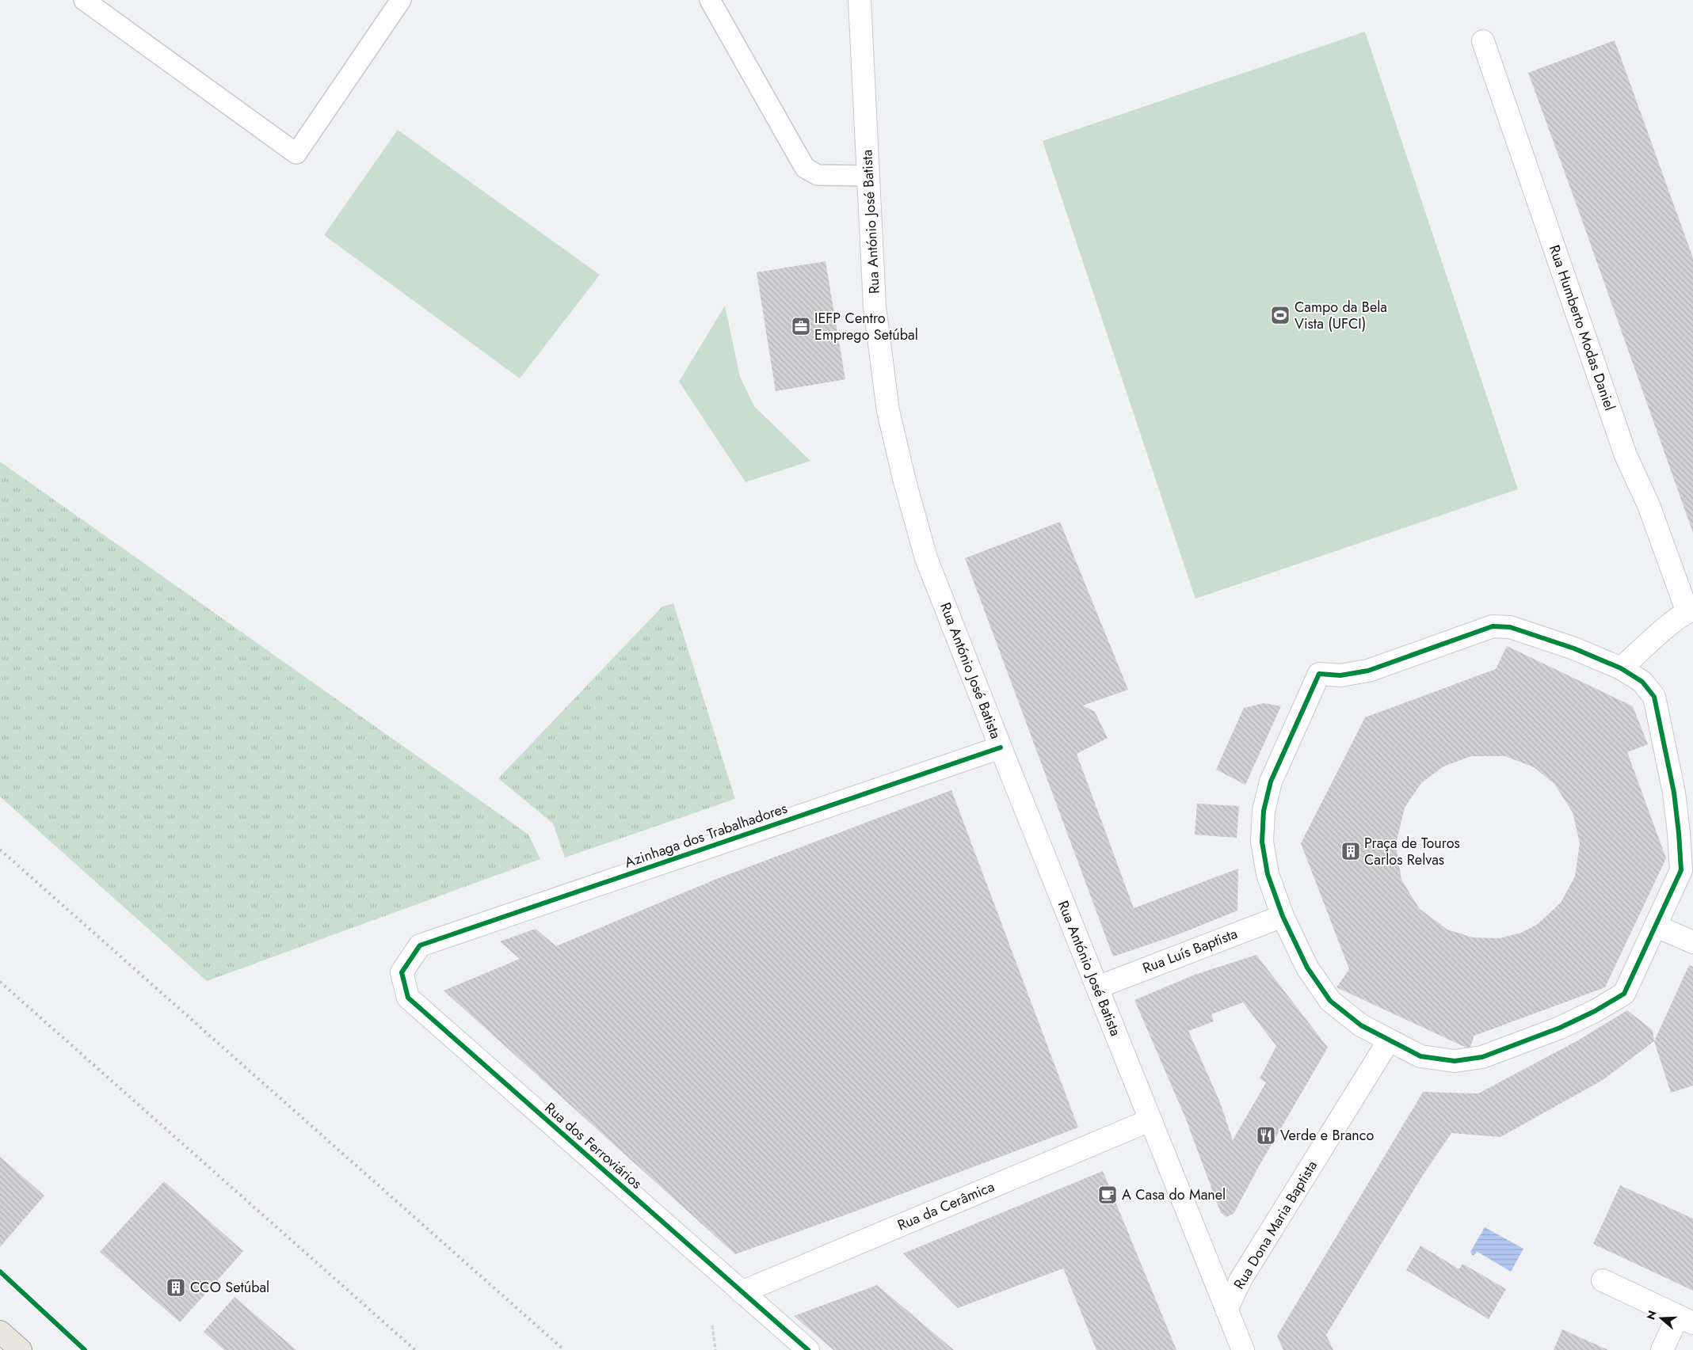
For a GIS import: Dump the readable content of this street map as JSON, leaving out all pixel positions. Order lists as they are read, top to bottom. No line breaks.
{"streets":{"street":["Rua António José Batista","Rua Humberto Modas Daniel","Azinhaga dos Trabalhadores","Rua Luís Baptista","Rua dos Ferroviários","Rua da Cerâmica","Rua Dona Maria Baptista"]},"crossings":[["Rua António José Batista","Azinhaga dos Trabalhadores"],["Rua António José Batista","Rua Luís Baptista"],["Rua António José Batista","Rua da Cerâmica"],["Rua António José Batista","Rua Dona Maria Baptista"],["Azinhaga dos Trabalhadores","Rua dos Ferroviários"],["Rua dos Ferroviários","Rua da Cerâmica"]],"places":{"sports":["Campo da Bela Vista (UFCI)"],"office":["IEFP Centro Emprego Setúbal"],"building":["Praça de Touros Carlos Relvas","CCO Setúbal"],"restaurant":["Verde e Branco"],"cafe":["A Casa do Manel"]},"north":"left"}
